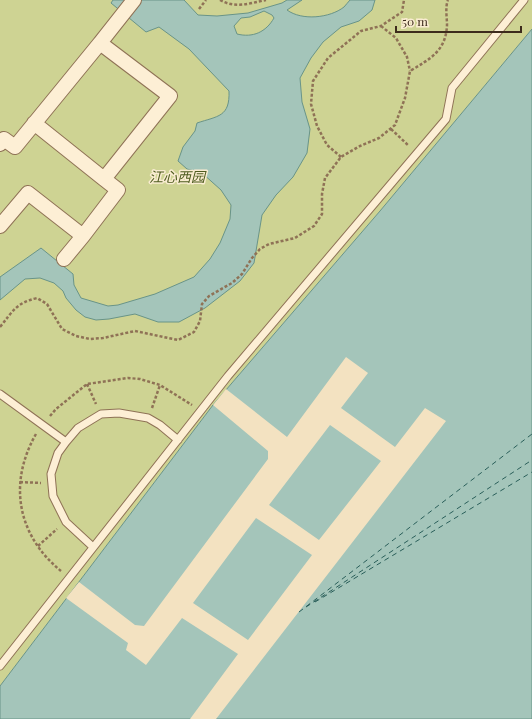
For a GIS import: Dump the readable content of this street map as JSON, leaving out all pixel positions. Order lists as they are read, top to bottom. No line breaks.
{"parks":["江心西园"],"scale_bar":"50 m"}
